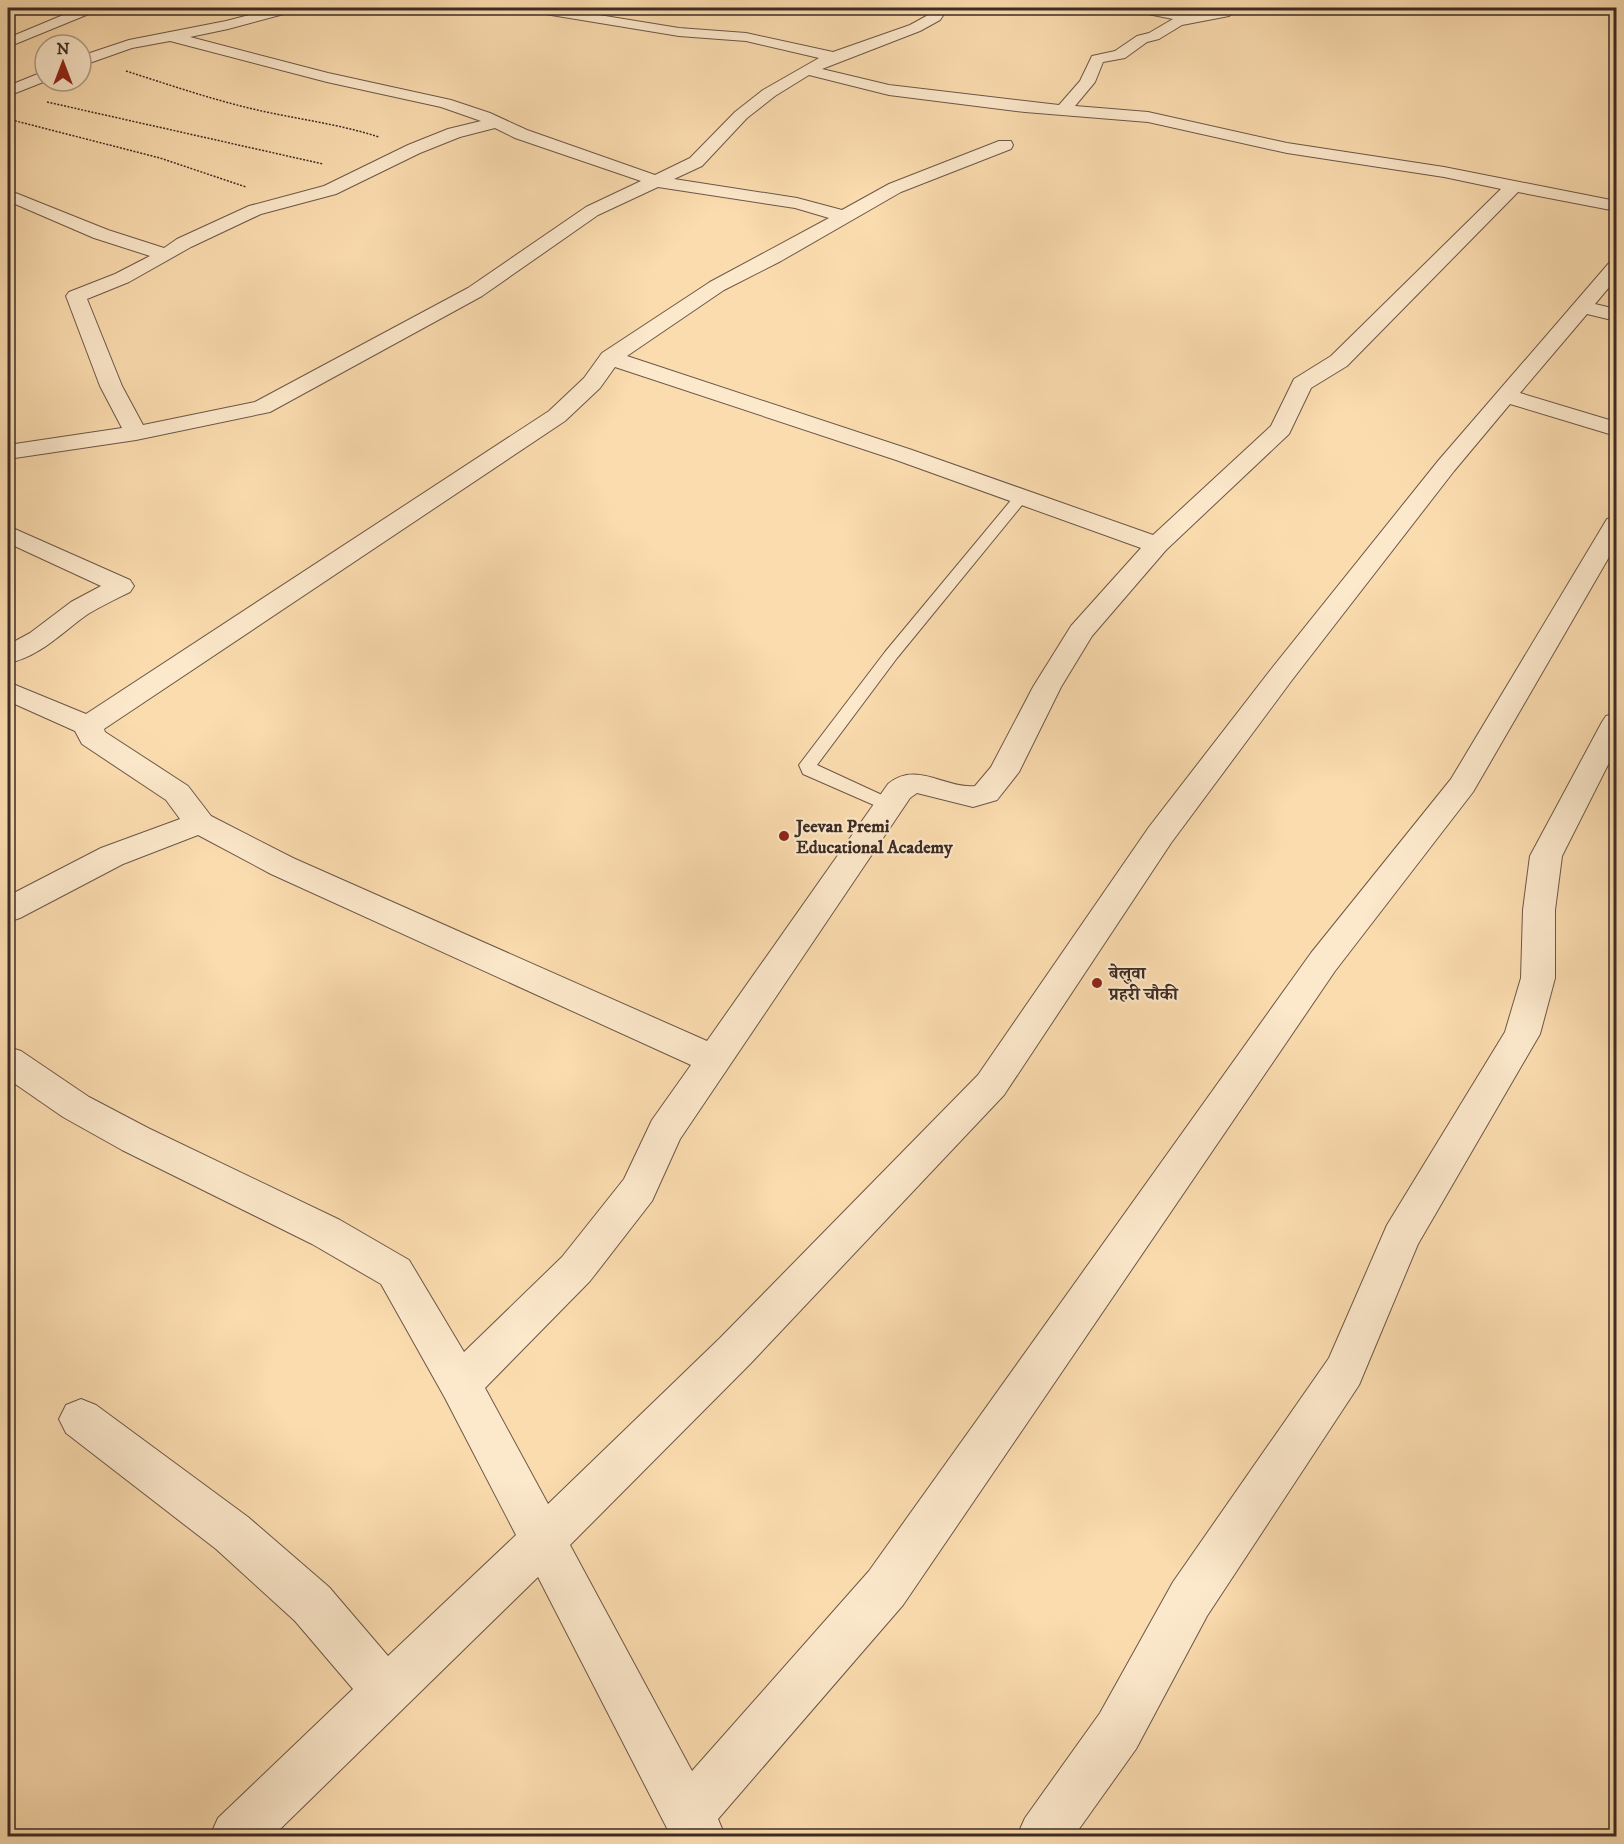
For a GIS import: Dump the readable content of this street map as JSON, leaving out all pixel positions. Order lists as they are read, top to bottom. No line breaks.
{"places":["Jeevan Premi Educational Academy","बेलुवा प्रहरी चौकी"],"north":"top"}
